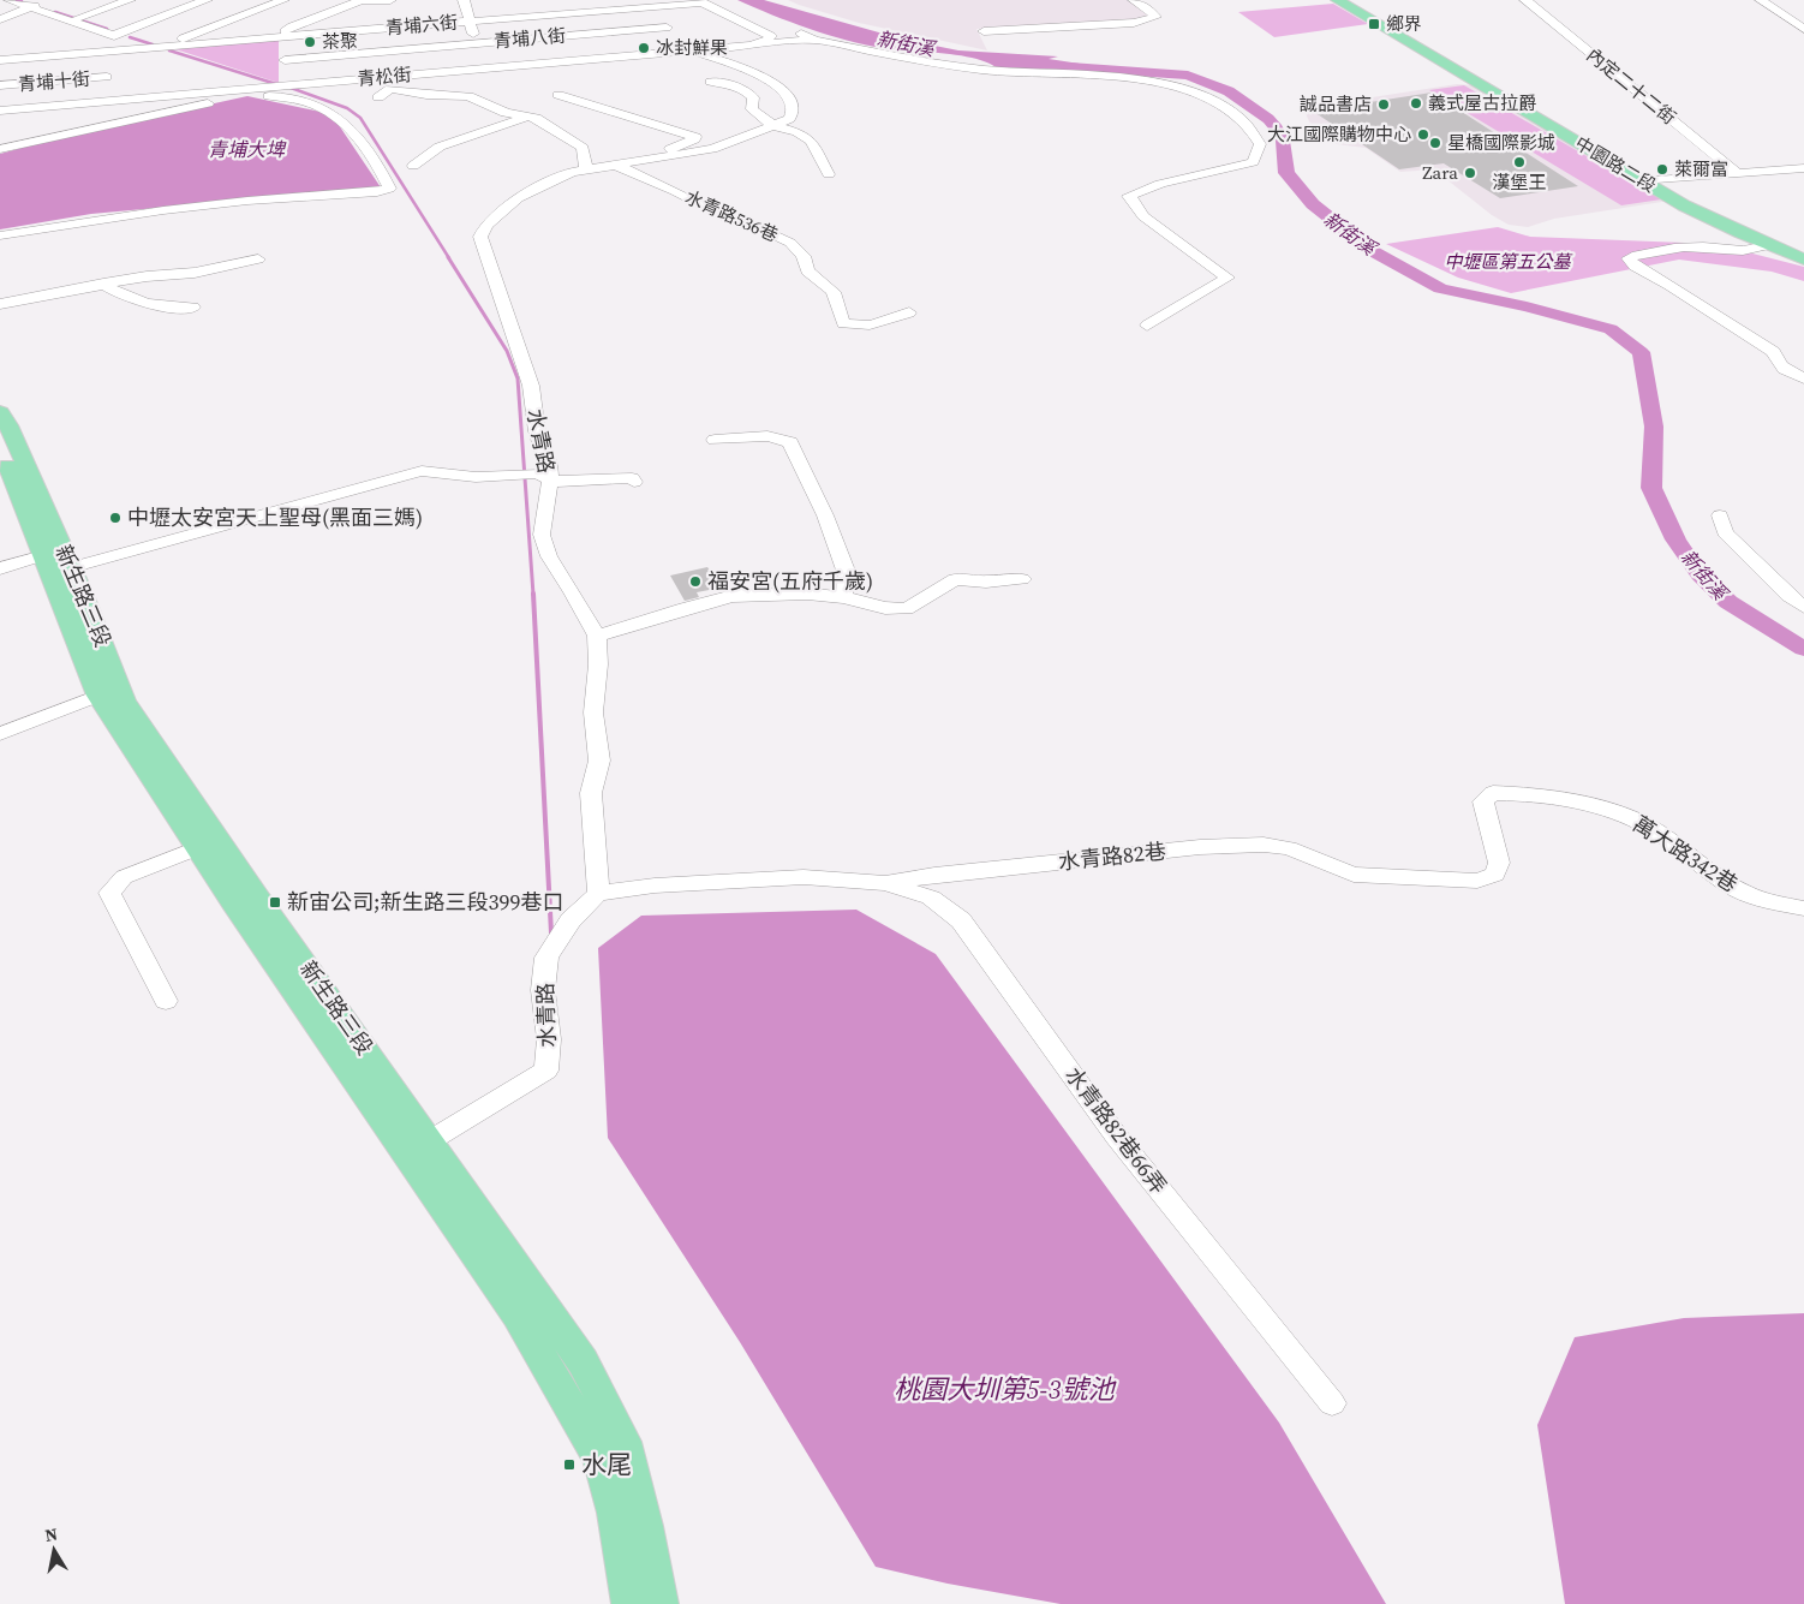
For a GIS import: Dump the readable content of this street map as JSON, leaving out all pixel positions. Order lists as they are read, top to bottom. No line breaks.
{"streets":{"main road":["中園路二段","新生路三段"],"street":["青埔六街","青埔八街","青松街","青埔十街","內定二十二街","水青路536巷","水青路","萬大路342巷","水青路82巷","水青路82巷66弄"]},"crossings":[["青埔六街","青松街"],["青埔八街","青松街"],["青松街","水青路"],["水青路536巷","水青路"],["水青路","新生路三段"],["水青路","水青路82巷"],["萬大路342巷","水青路82巷"],["水青路82巷","水青路82巷66弄"]],"water":["新街溪","青埔大埤","桃園大圳第5-3號池"],"parks":["中壢區第五公墓"],"places":{"transit":["鄉界","新宙公司;新生路三段399巷口","水尾"],"other":["茶聚","冰封鮮果","義式屋古拉爵","誠品書店","大江國際購物中心","星橋國際影城","漢堡王","萊爾富","Zara","中壢太安宮天上聖母(黑面三媽)","福安宮(五府千歲)"]},"north":"top"}
